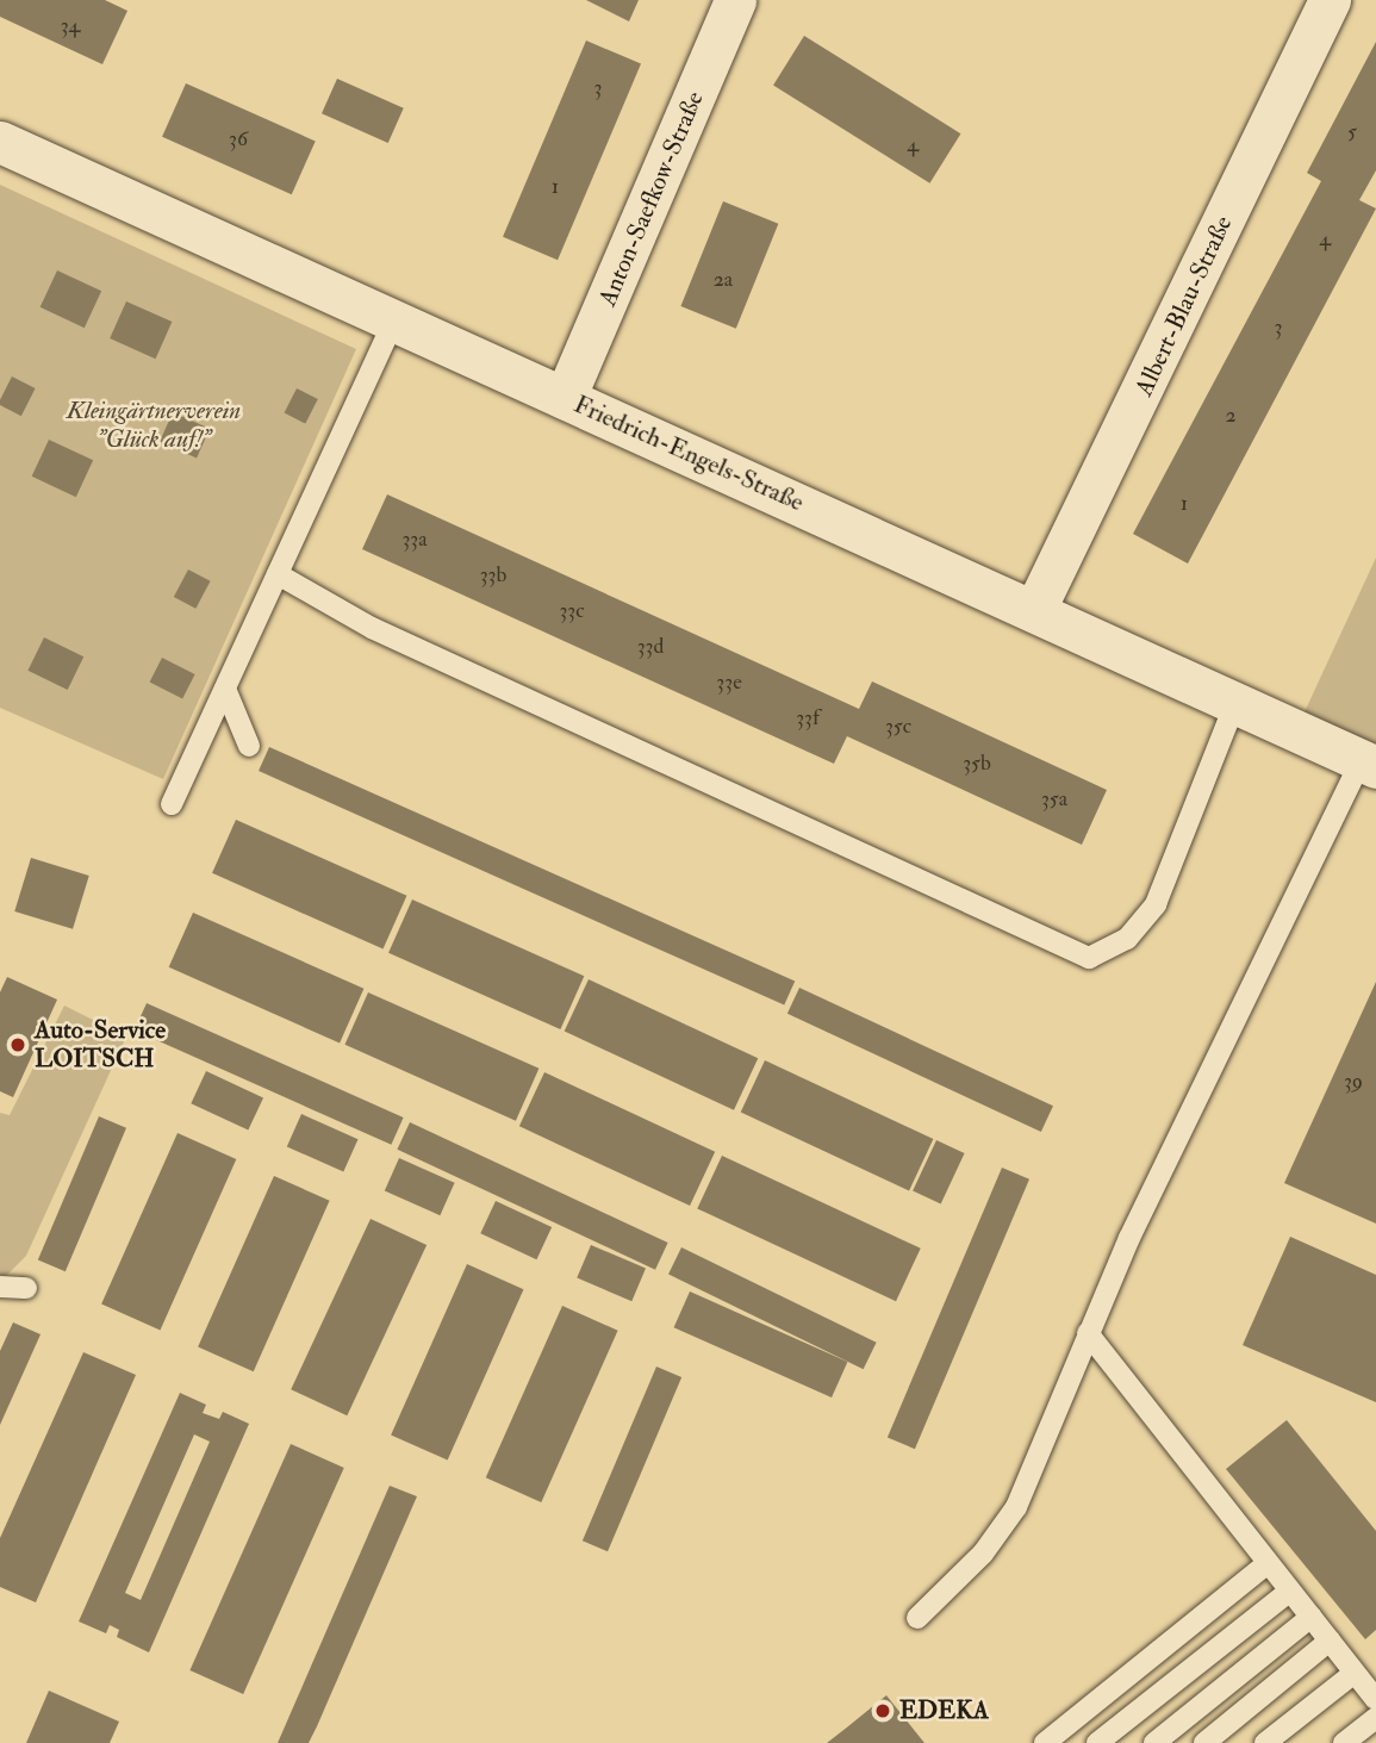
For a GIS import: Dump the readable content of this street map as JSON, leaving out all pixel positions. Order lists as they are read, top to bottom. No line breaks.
{"streets":{"street":["Anton-Saefkow-Straße","Albert-Blau-Straße","Friedrich-Engels-Straße"]},"crossings":[["Anton-Saefkow-Straße","Friedrich-Engels-Straße"],["Albert-Blau-Straße","Friedrich-Engels-Straße"]],"parks":["Kleingärtnerverein \"Glück auf!\""],"places":["Auto-Service LOITSCH","EDEKA"],"house_numbers":["34","3","5","36","4","1","4","2a","3","2","1","33a","33b","33c","33d","33e","33f","35c","35b","35a","39"]}
